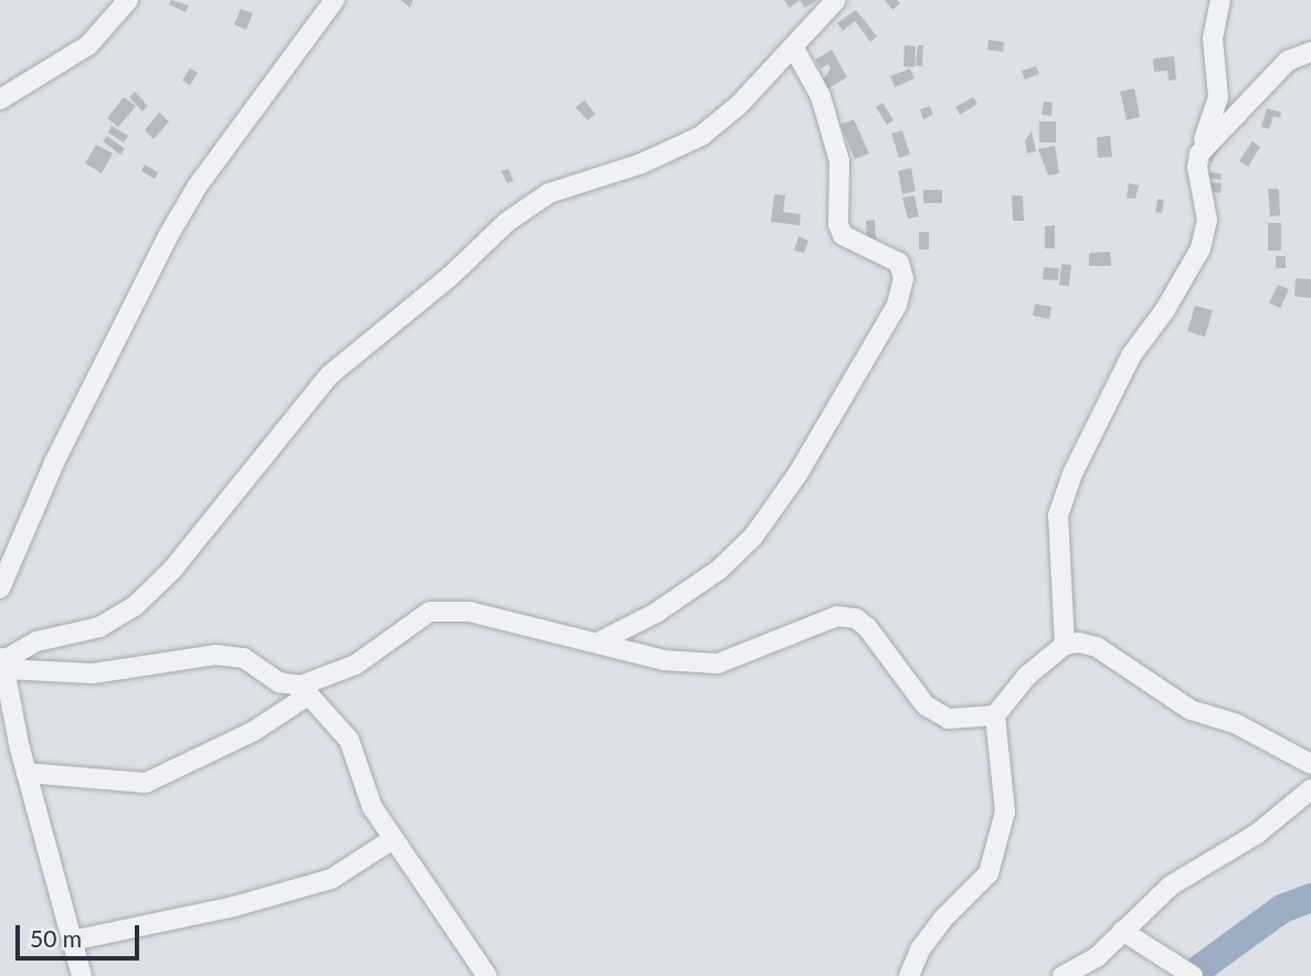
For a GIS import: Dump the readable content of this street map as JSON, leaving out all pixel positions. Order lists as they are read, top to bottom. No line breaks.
{"scale_bar":"50 m"}
